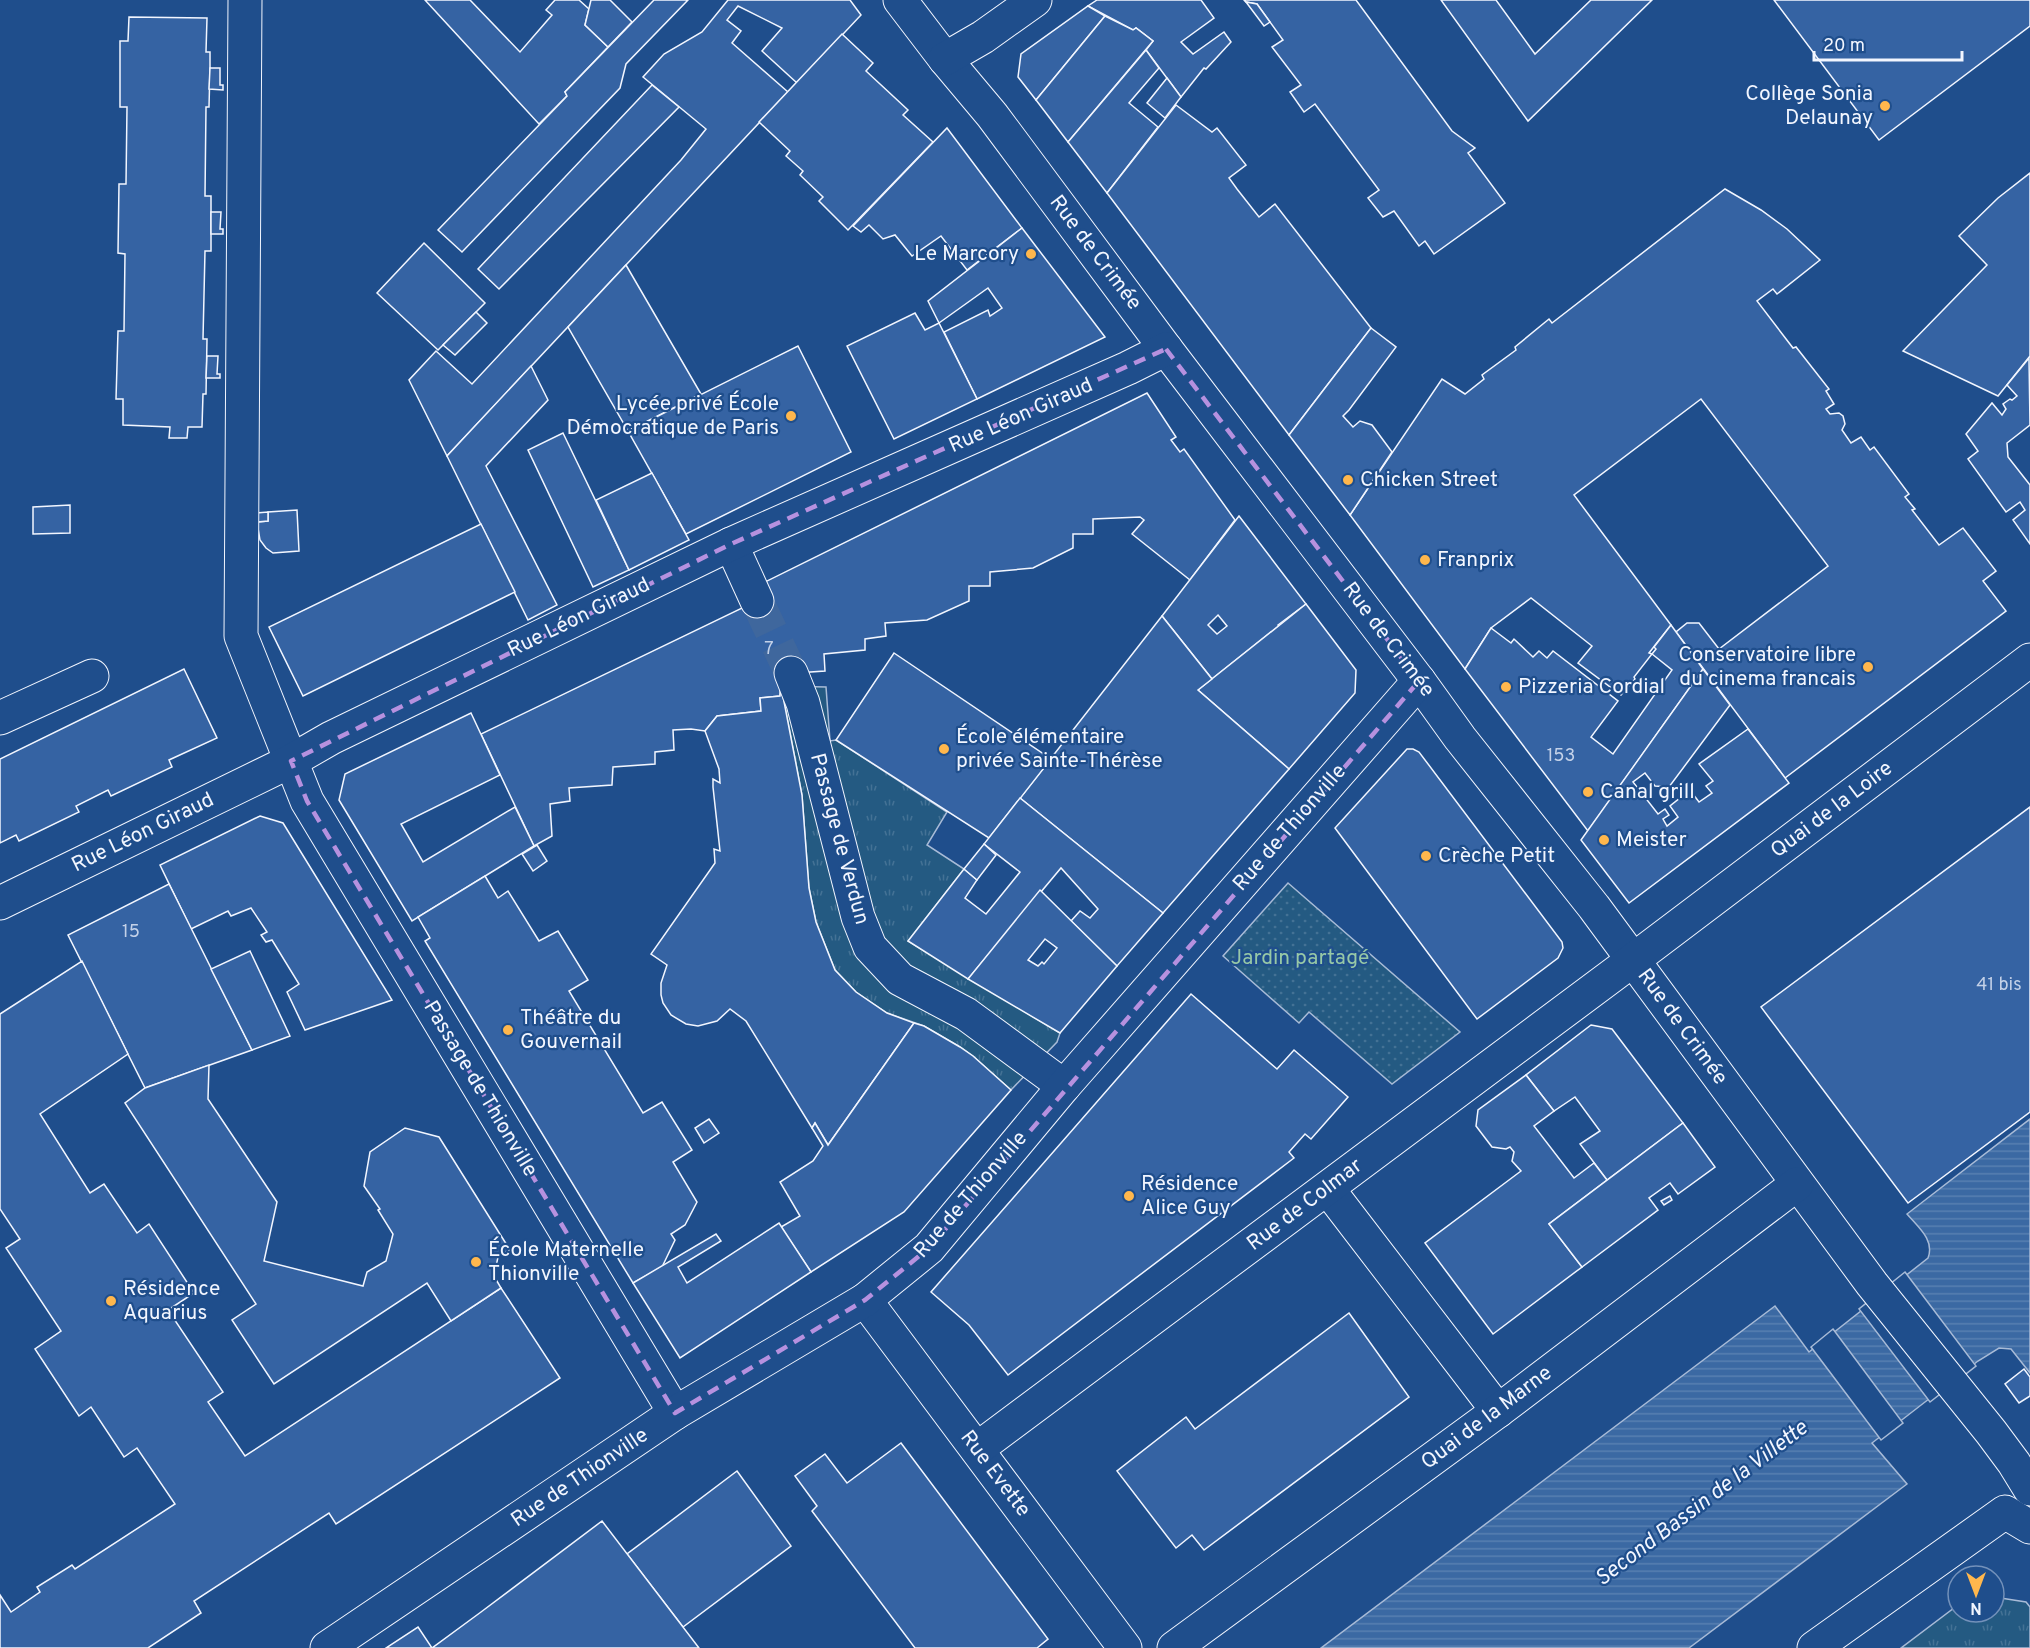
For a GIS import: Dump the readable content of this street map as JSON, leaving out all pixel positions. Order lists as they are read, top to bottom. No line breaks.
{"streets":{"street":["Rue de Crimée","Rue Léon Giraud","Quai de la Loire","Rue de Thionville","Passage de Verdun","Passage de Thionville","Rue de Colmar","Quai de la Marne","Rue Evette"]},"crossings":[["Rue de Crimée","Rue Léon Giraud"],["Rue de Crimée","Quai de la Loire"],["Rue de Crimée","Rue de Thionville"],["Rue de Crimée","Rue de Colmar"],["Rue de Crimée","Quai de la Marne"],["Rue Léon Giraud","Passage de Thionville"],["Quai de la Loire","Rue de Colmar"],["Rue de Thionville","Passage de Verdun"],["Rue de Thionville","Passage de Thionville"],["Rue de Thionville","Rue Evette"],["Rue de Colmar","Rue Evette"]],"water":["Second Bassin de la Villette"],"parks":["Jardin partagé"],"places":["Collège Sonia Delaunay","Le Marcory","Lycée privé École Démocratique de Paris","Chicken Street","Franprix","Conservatoire libre du cinema francais","Pizzeria Cordial","École élémentaire privée Sainte-Thérèse","Canal grill","Meister","Crèche Petit","Théâtre du Gouvernail","Résidence Alice Guy","École Maternelle Thionville","Résidence Aquarius"],"house_numbers":["7","153","15","41 bis"],"scale_bar":"20 m","north":"bottom"}
